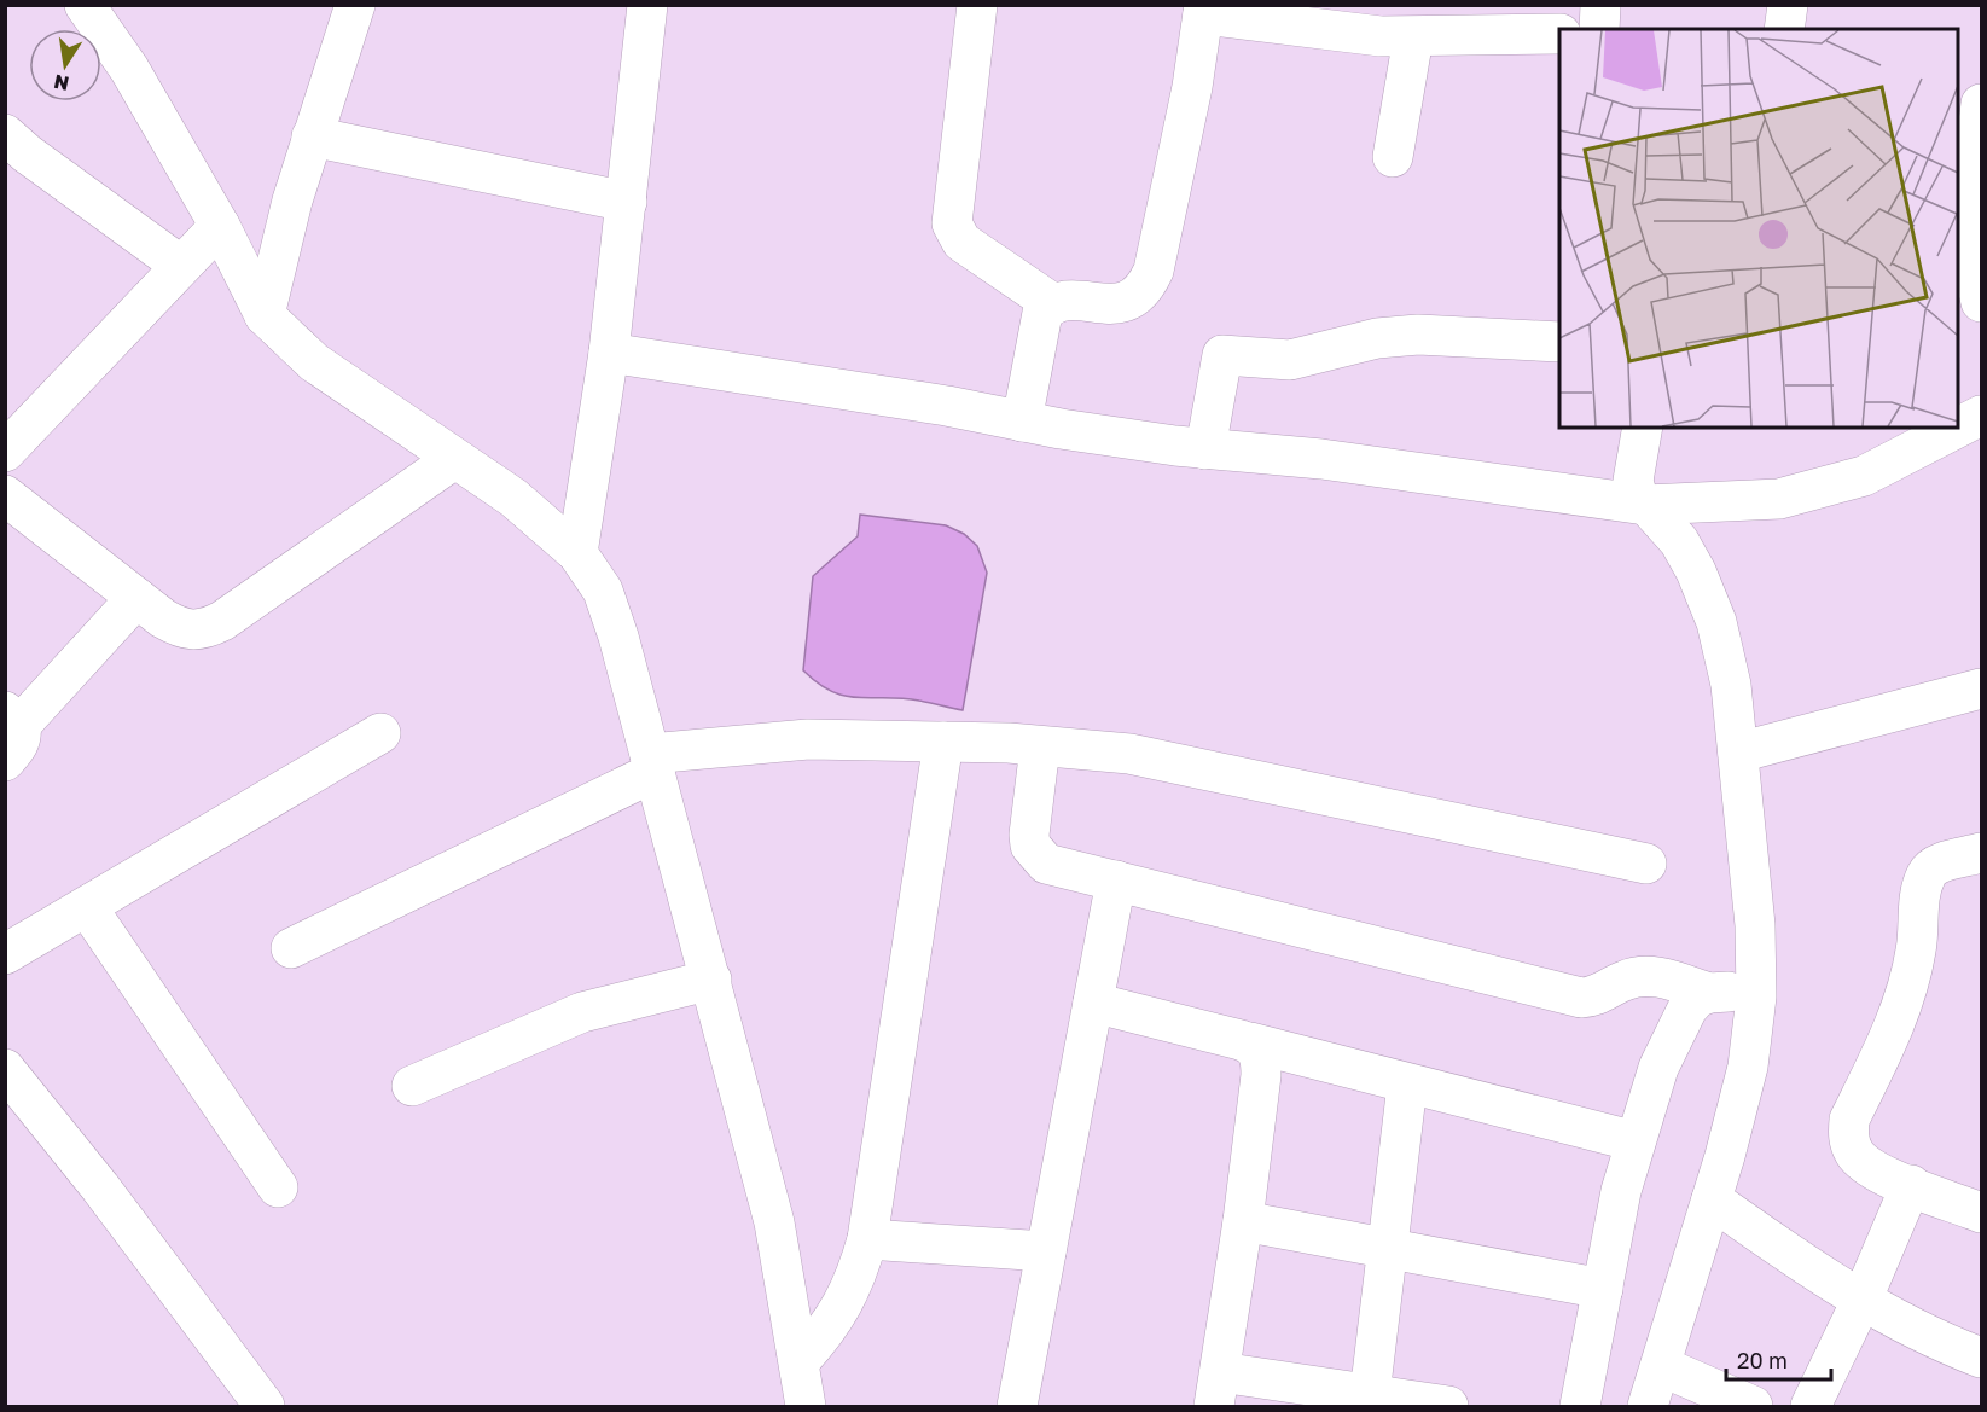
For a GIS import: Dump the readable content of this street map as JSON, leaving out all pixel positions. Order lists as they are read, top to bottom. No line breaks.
{"scale_bar":"20 m","north":"bottom"}
